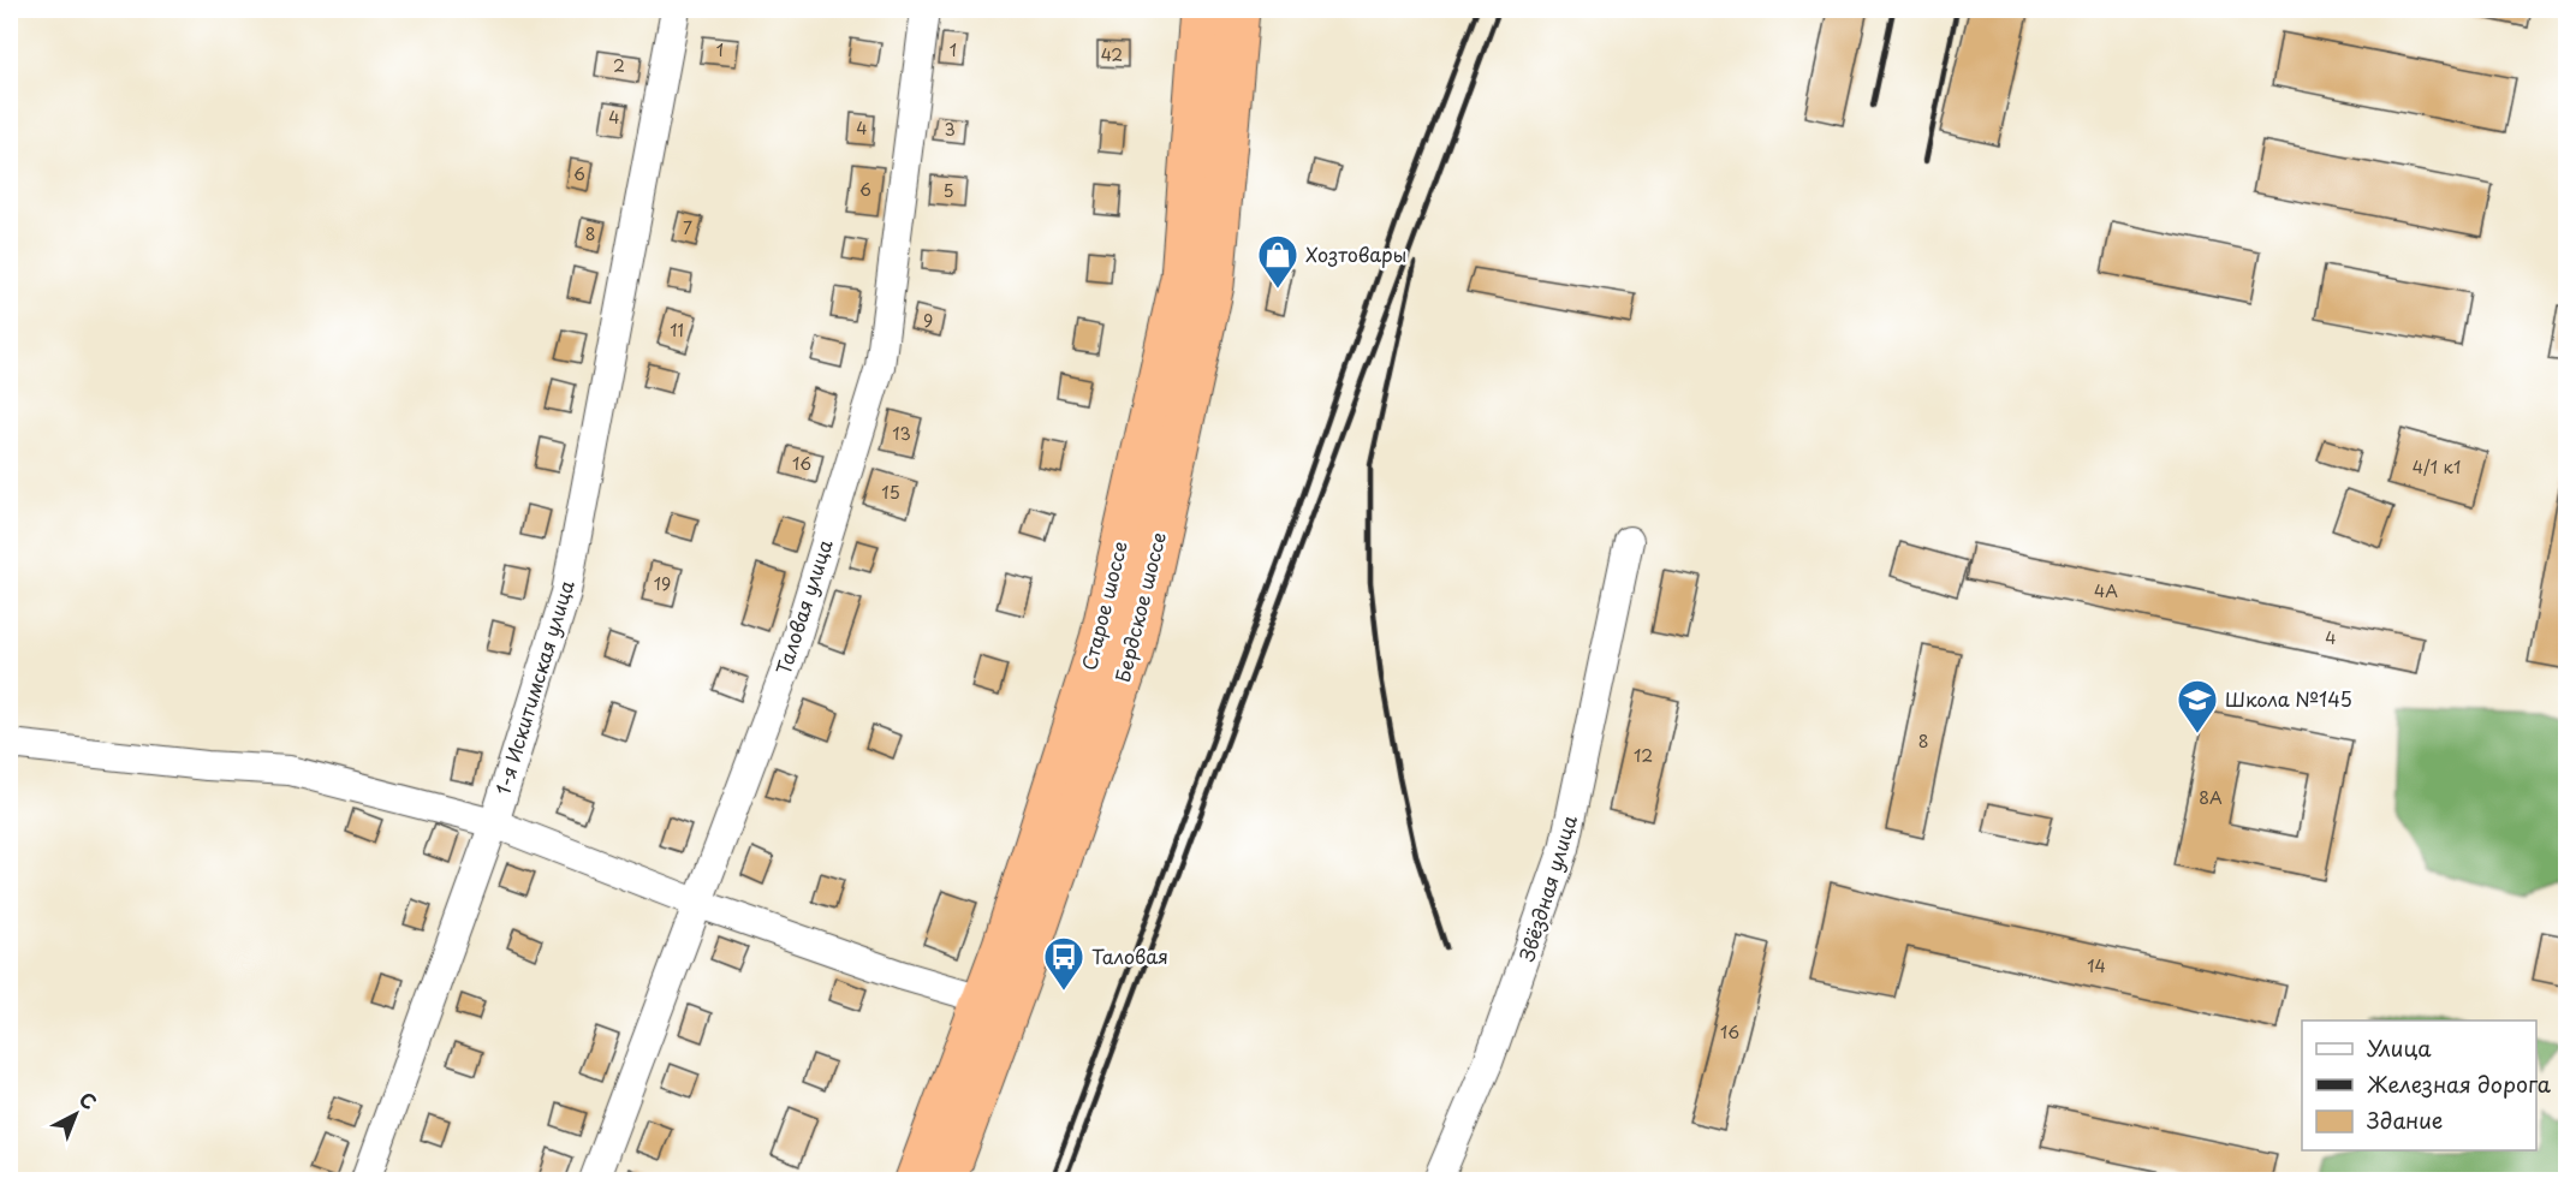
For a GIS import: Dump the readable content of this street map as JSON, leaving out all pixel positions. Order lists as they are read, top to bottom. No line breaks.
{"streets":{"highway":["Старое шоссе","Бердское шоссе"],"street":["Таловая улица","1-я Искитимская улица","Звёздная улица"]},"places":{"shop":["Хозтовары"],"school or university":["Школа №145"],"bus stop":["Таловая"]},"house_numbers":["1","1","42","2","4","4","3","6","6","5","7","8","9","11","13","16","4/1 к1","15","19","4А","4","8","12","8А","14","16"],"legend":["Улица","Железная дорога","Здание"],"north":"top right"}
